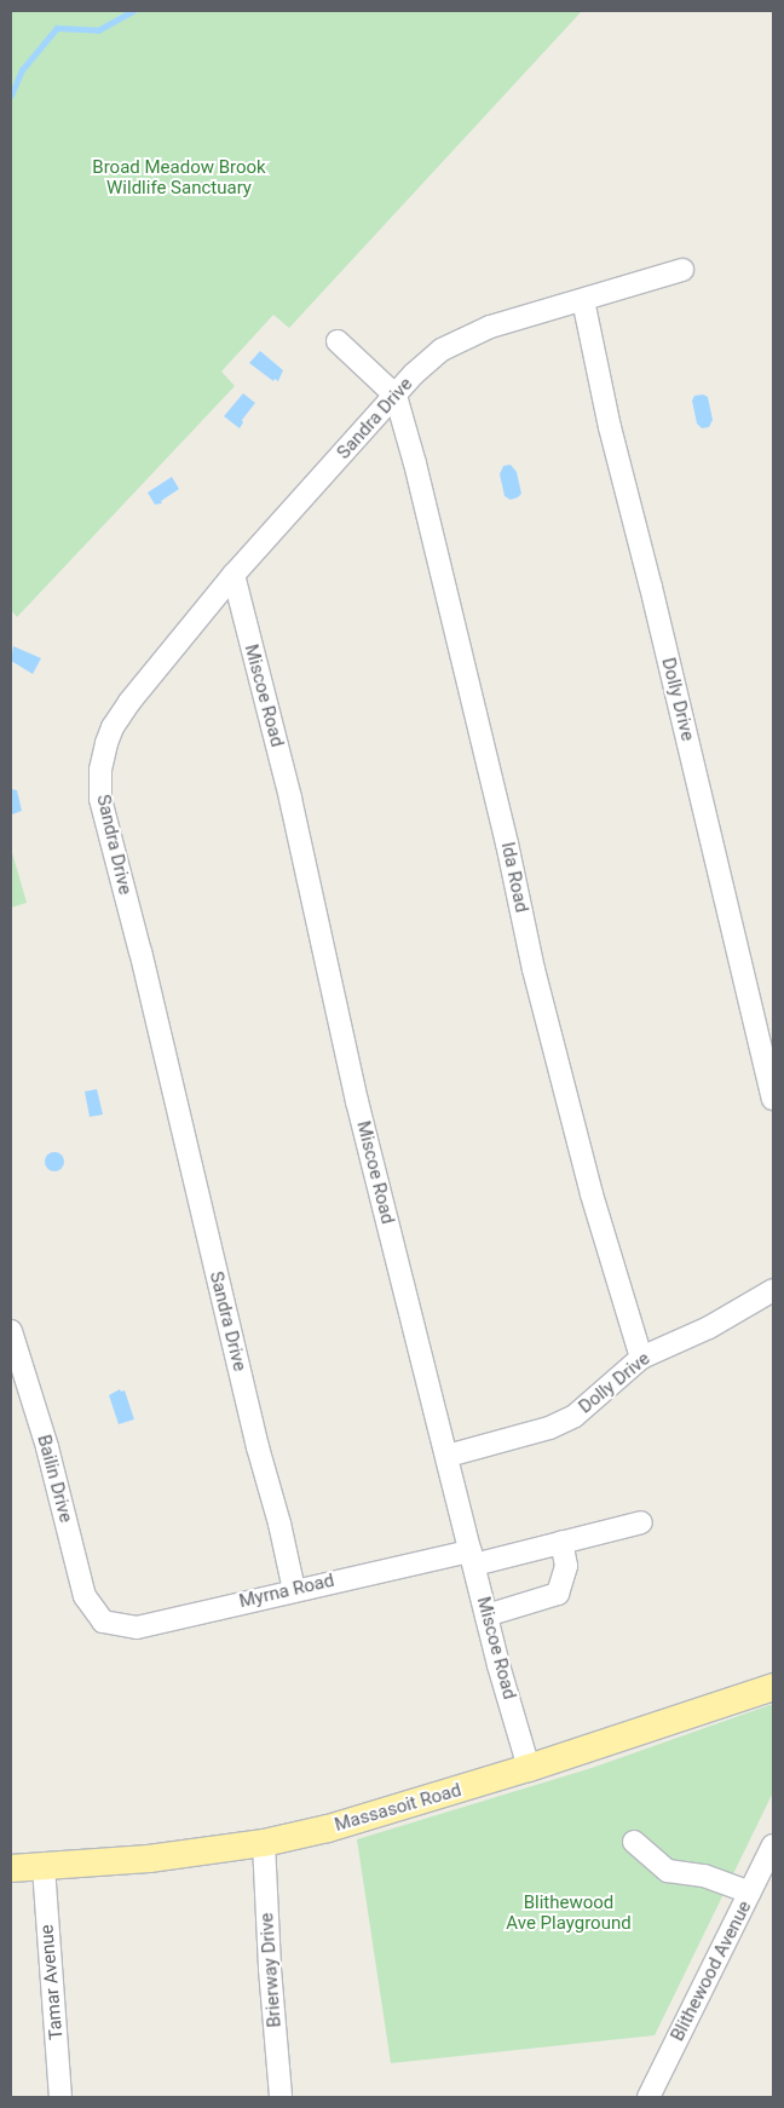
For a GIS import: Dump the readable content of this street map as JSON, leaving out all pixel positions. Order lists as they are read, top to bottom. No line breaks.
{"streets":{"main road":["Massasoit Road"],"street":["Sandra Drive","Miscoe Road","Dolly Drive","Ida Road","Bailin Drive","Myrna Road","Brierway Drive","Blithewood Avenue","Tamar Avenue"]},"crossings":[["Sandra Drive","Miscoe Road"],["Sandra Drive","Dolly Drive"],["Sandra Drive","Ida Road"],["Sandra Drive","Myrna Road"],["Miscoe Road","Dolly Drive"],["Miscoe Road","Myrna Road"],["Miscoe Road","Massasoit Road"],["Dolly Drive","Ida Road"],["Bailin Drive","Myrna Road"],["Massasoit Road","Brierway Drive"],["Massasoit Road","Tamar Avenue"]],"parks":["Broad Meadow Brook Wildlife Sanctuary","Blithewood Ave Playground"]}
